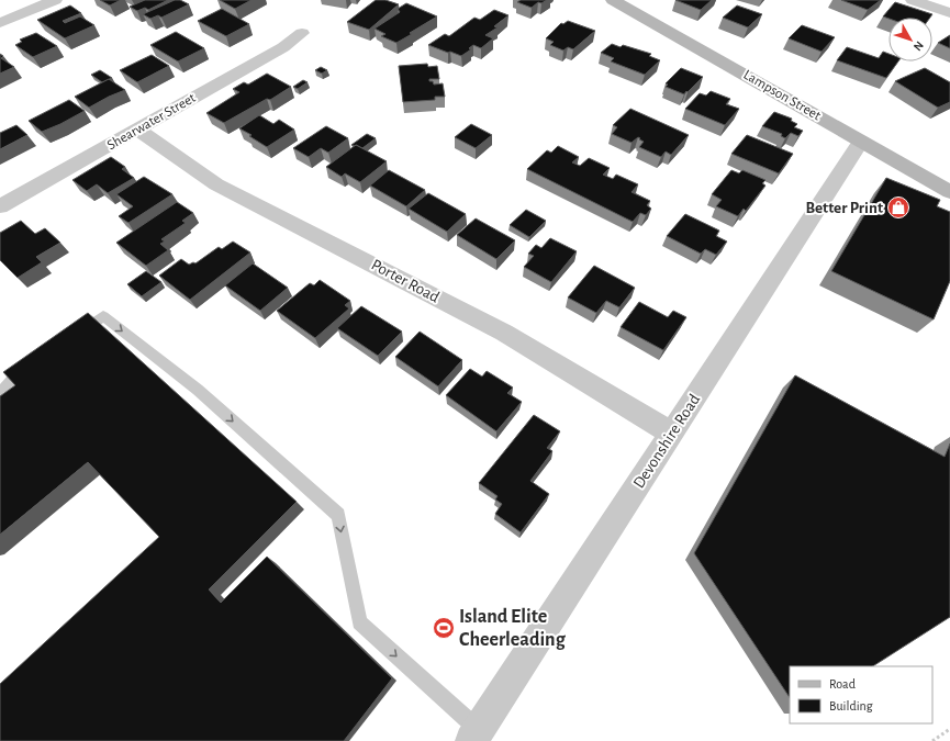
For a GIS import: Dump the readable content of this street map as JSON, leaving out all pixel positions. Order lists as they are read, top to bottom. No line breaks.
{"streets":{"main road":["Lampson Street"],"street":["Shearwater Street","Porter Road","Devonshire Road"]},"crossings":[["Lampson Street","Devonshire Road"],["Shearwater Street","Porter Road"],["Porter Road","Devonshire Road"]],"places":{"shop":["Better Print"],"sports":["Island Elite Cheerleading"]},"legend":["Road","Building"],"north":"bottom right"}
